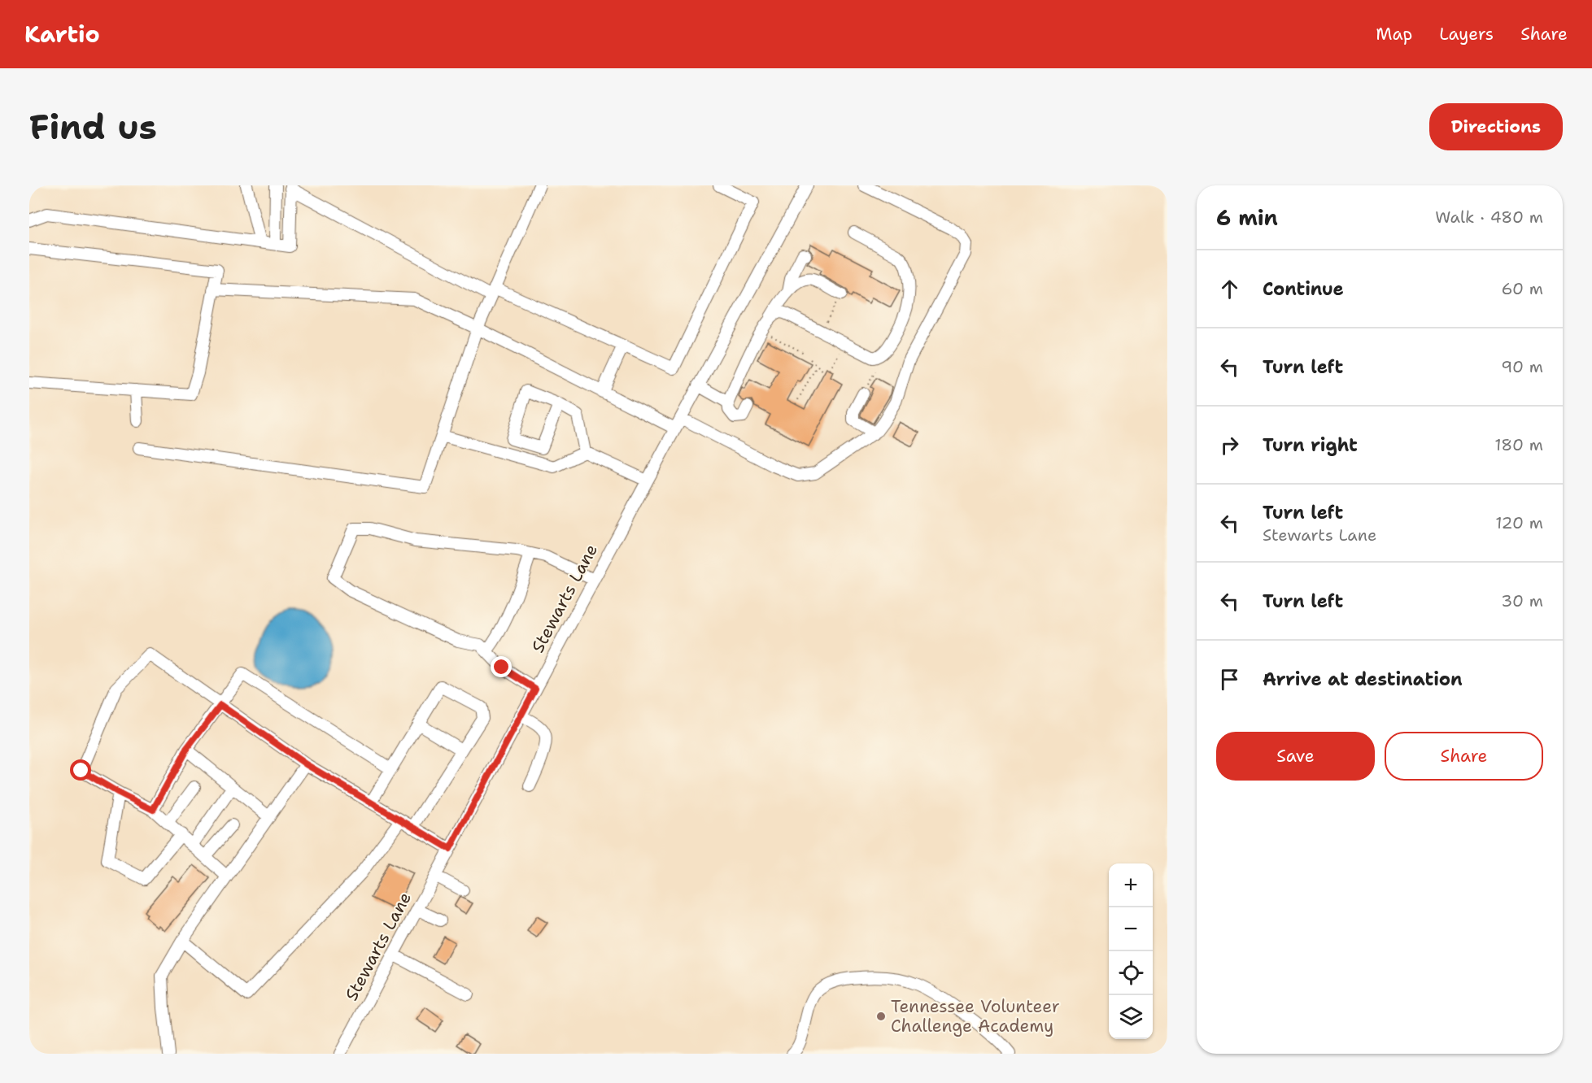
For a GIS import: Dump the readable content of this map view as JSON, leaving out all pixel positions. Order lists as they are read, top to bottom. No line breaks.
{"streets":{"street":["Stewarts Lane"]},"places":["Tennessee Volunteer Challenge Academy"],"page":{"header":"Kartio","nav":["Map","Layers","Share"],"buttons":["Directions",["Save","Share"]],"title":"Find us","heading":["6 min","Walk · 480 m"],"list":[["Continue","60 m"],["Turn left","90 m"],["Turn right","180 m"],["Turn left","Stewarts Lane","120 m"],["Turn left","30 m"],"Arrive at destination"],"map_buttons":["+","−"]}}
